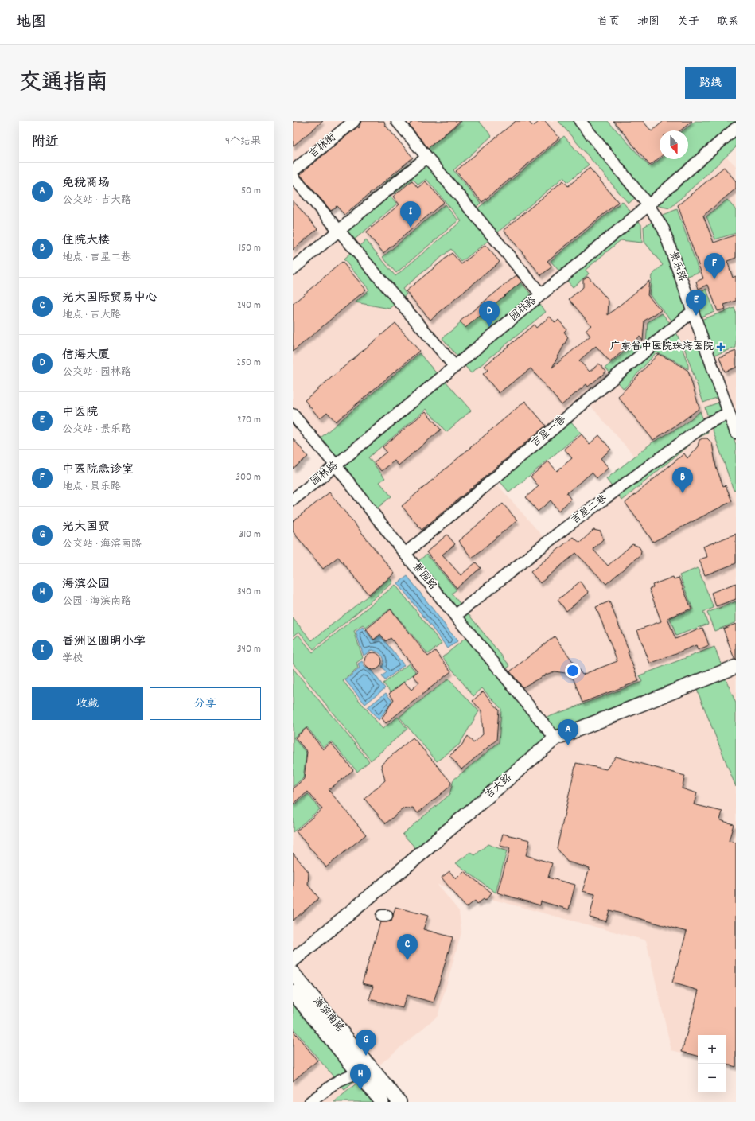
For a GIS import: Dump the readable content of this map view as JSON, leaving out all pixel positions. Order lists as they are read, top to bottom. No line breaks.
{"streets":{"main road":["吉大路","海滨南路"],"street":["吉林街","景乐路","园林路","吉星一巷","吉星二巷","景园路"]},"crossings":[["景乐路","园林路"],["景乐路","吉星一巷"],["景乐路","吉星二巷"],["园林路","景园路"],["吉星一巷","景园路"],["吉星二巷","景园路"],["景园路","吉大路"]],"places":{"health":["广东省中医院珠海医院"]},"north":"bottom","page":{"header":"地图","nav":["首页","地图","关于","联系"],"title":"交通指南","buttons":["路线",["收藏","分享"]],"heading":["附近","9个结果"],"list":[{"mark":"A","name":"免税商场","note":"公交站 · 吉大路","value":"50 m"},{"mark":"B","name":"住院大楼","note":"地点 · 吉星二巷","value":"150 m"},{"mark":"C","name":"光大国际贸易中心","note":"地点 · 吉大路","value":"240 m"},{"mark":"D","name":"信海大厦","note":"公交站 · 园林路","value":"250 m"},{"mark":"E","name":"中医院","note":"公交站 · 景乐路","value":"270 m"},{"mark":"F","name":"中医院急诊室","note":"地点 · 景乐路","value":"300 m"},{"mark":"G","name":"光大国贸","note":"公交站 · 海滨南路","value":"310 m"},{"mark":"H","name":"海滨公园","note":"公园 · 海滨南路","value":"340 m"},{"mark":"I","name":"香洲区圆明小学","note":"学校","value":"340 m"}],"pins":["I","F","E","D","B","A","C","G","H"],"map_buttons":["+","−"]}}
